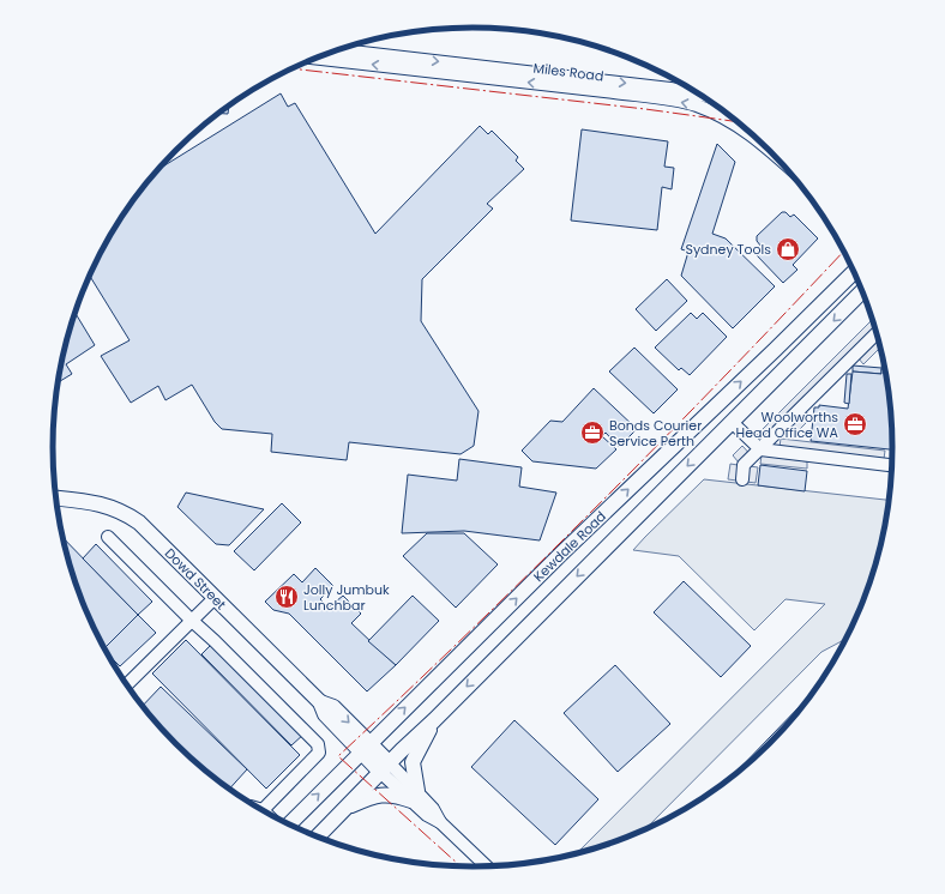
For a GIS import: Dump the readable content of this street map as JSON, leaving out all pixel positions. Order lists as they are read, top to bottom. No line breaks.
{"streets":{"main road":["Kewdale Road","Dowd Street"],"street":["Miles Road"]},"crossings":[["Kewdale Road","Dowd Street"]],"places":{"shop":["Sydney Tools"],"office":["Woolworths Head Office WA","Bonds Courier Service Perth"],"restaurant":["Jolly Jumbuk Lunchbar"]}}
